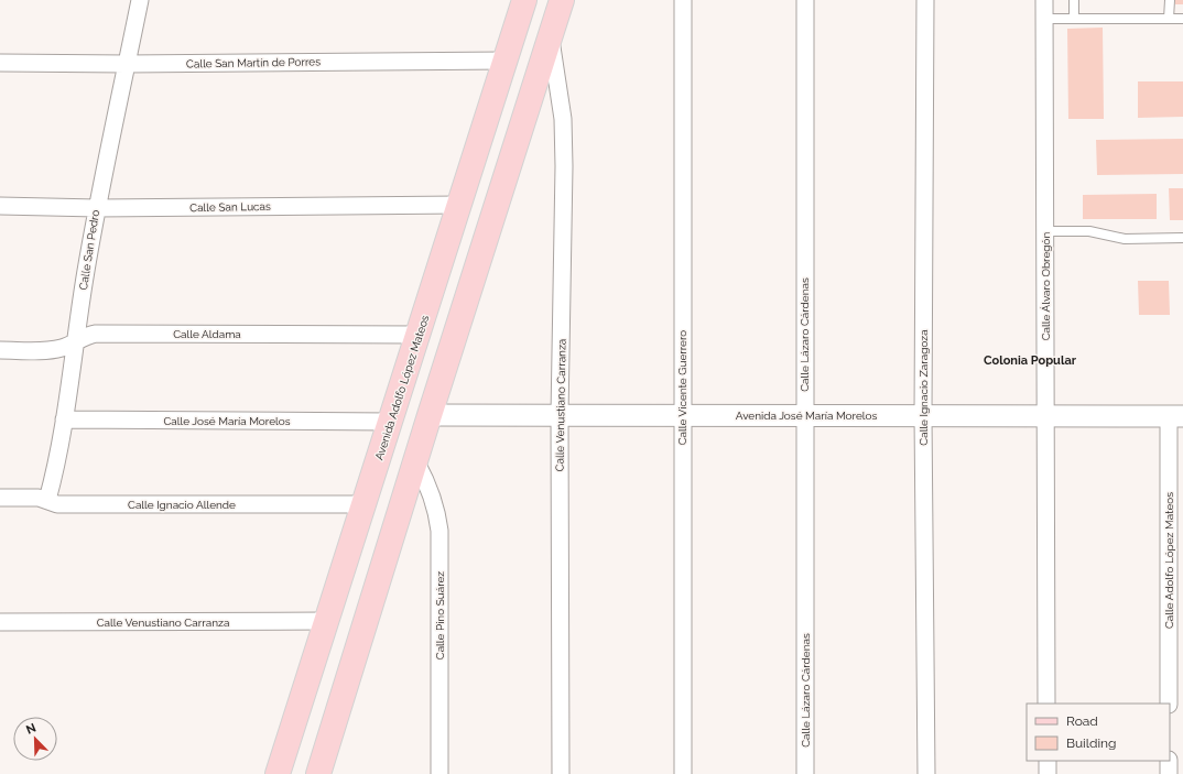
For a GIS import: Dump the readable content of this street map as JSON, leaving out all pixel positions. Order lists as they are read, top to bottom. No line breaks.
{"streets":{"main road":["Avenida Adolfo López Mateos"],"street":["Calle San Martín de Porres","Calle San Lucas","Calle San Pedro","Calle Álvaro Obregón","Calle Aldama","Calle Lázaro Cárdenas","Calle Vicente Guerrero","Calle Ignacio Zaragoza","Calle Venustiano Carranza","Avenida José María Morelos","Calle José María Morelos","Calle Ignacio Allende","Calle Adolfo López Mateos","Calle Pino Suárez"]},"crossings":[["Calle San Martín de Porres","Calle San Pedro"],["Calle San Martín de Porres","Avenida Adolfo López Mateos"],["Calle San Lucas","Calle San Pedro"],["Calle San Lucas","Avenida Adolfo López Mateos"],["Calle San Pedro","Calle Aldama"],["Calle San Pedro","Calle José María Morelos"],["Calle San Pedro","Calle Ignacio Allende"],["Calle Álvaro Obregón","Avenida José María Morelos"],["Calle Aldama","Avenida Adolfo López Mateos"],["Calle Lázaro Cárdenas","Avenida José María Morelos"],["Avenida Adolfo López Mateos","Calle Venustiano Carranza"],["Avenida Adolfo López Mateos","Calle José María Morelos"],["Avenida Adolfo López Mateos","Calle Ignacio Allende"],["Calle Vicente Guerrero","Avenida José María Morelos"],["Calle Ignacio Zaragoza","Avenida José María Morelos"],["Calle Venustiano Carranza","Avenida José María Morelos"],["Avenida José María Morelos","Calle Adolfo López Mateos"]],"districts":["Colonia Popular"],"legend":["Road","Building"],"north":"top left"}
